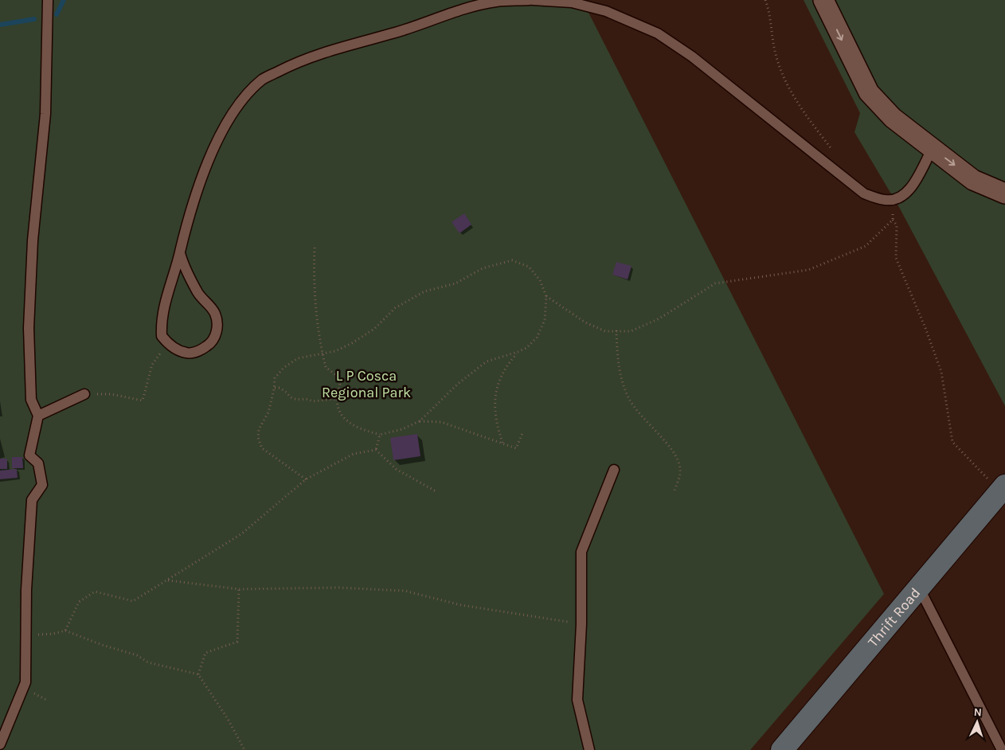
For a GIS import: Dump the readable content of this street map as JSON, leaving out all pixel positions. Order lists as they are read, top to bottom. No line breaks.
{"streets":{"street":["Thrift Road"]},"parks":["L P Cosca Regional Park"],"north":"top"}
